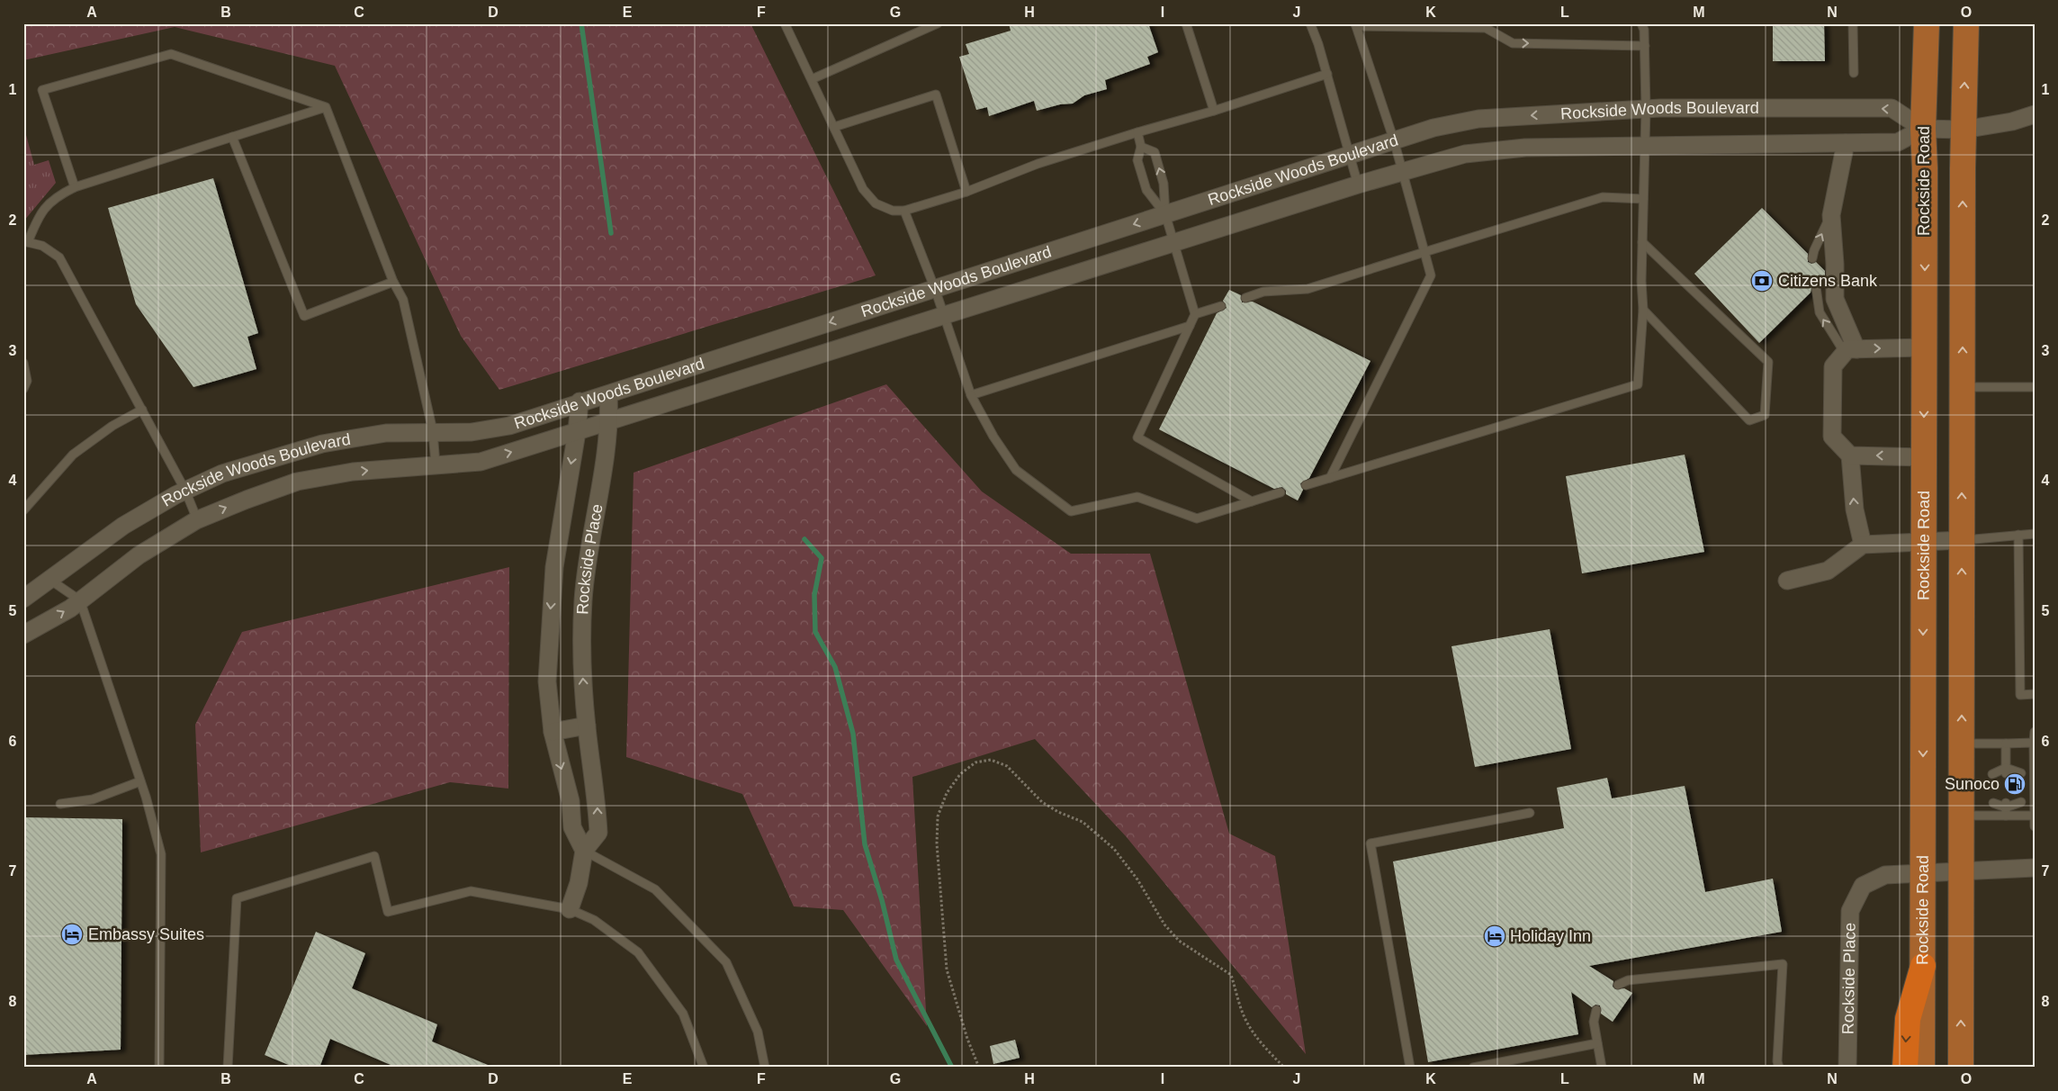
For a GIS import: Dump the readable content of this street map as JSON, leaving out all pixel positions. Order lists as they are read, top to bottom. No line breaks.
{"streets":{"main road":["Rockside Road"],"street":["Rockside Woods Boulevard","Rockside Place"]},"crossings":[["Rockside Woods Boulevard","Rockside Road"],["Rockside Woods Boulevard","Rockside Place"],["Rockside Road","Rockside Place"]],"places":{"bank":["Citizens Bank"],"fuel station":["Sunoco"],"hotel":["Embassy Suites","Holiday Inn"]},"grid":{"columns":["A","B","C","D","E","F","G","H","I","J","K","L","M","N","O"],"rows":["1","2","3","4","5","6","7","8"]}}
